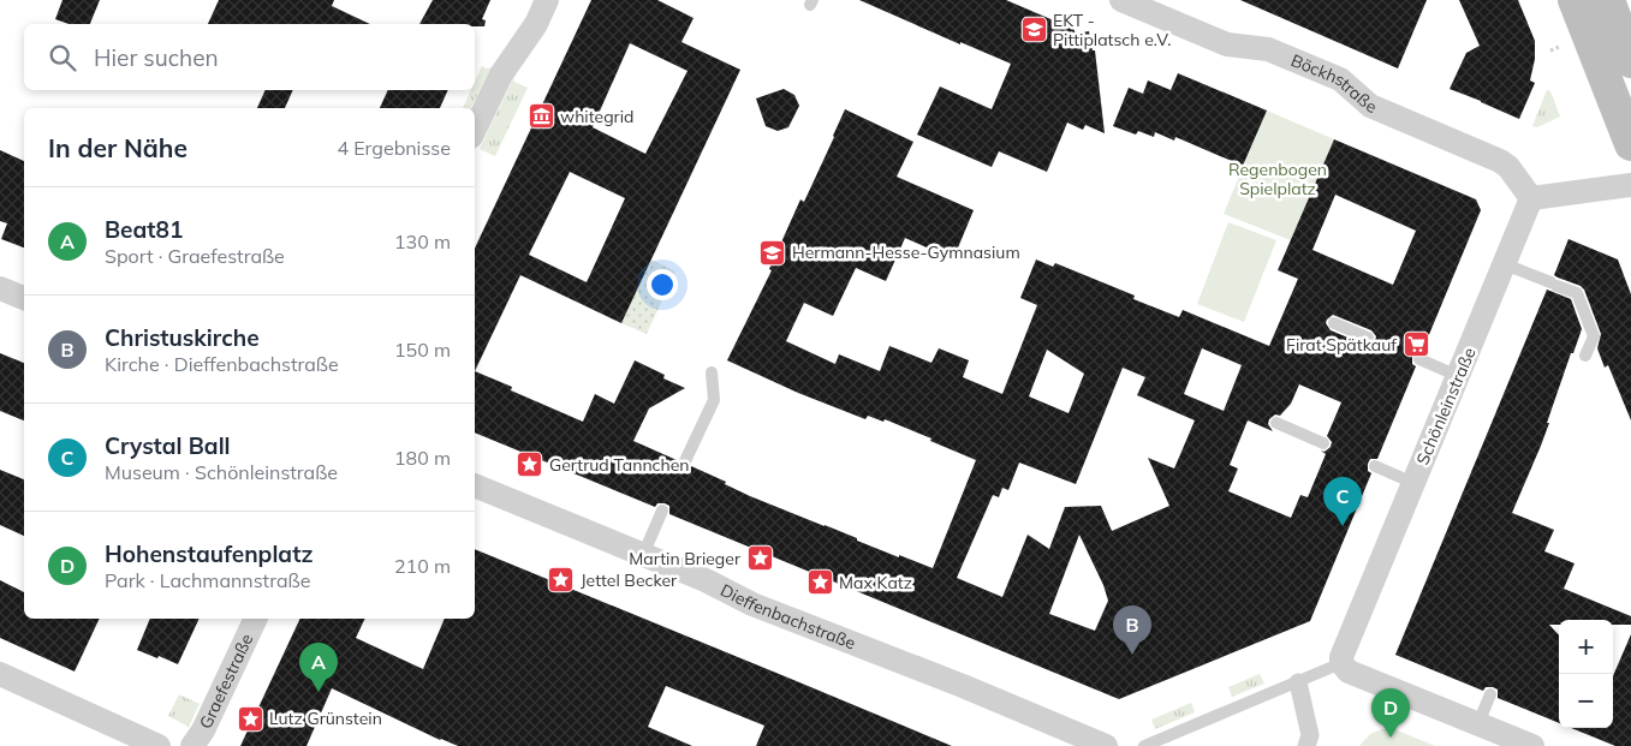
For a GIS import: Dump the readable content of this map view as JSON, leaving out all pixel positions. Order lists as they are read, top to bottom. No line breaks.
{"streets":{"street":["Böckhstraße","Schönleinstraße","Dieffenbachstraße","Graefestraße"]},"crossings":[["Böckhstraße","Schönleinstraße"]],"parks":["Regenbogen Spielplatz"],"places":{"school or university":["EKT - Pittiplatsch e.V.","Hermann-Hesse-Gymnasium"],"museum":["whitegrid"],"supermarket":["Firat Spätkauf"],"place":["Gertrud Tannchen","Martin Brieger","Jettel Becker","Max Katz","Lutz Grünstein"]},"page":{"search":"Hier suchen","heading":["In der Nähe","4 Ergebnisse"],"list":[{"mark":"A","name":"Beat81","note":"Sport · Graefestraße","value":"130 m"},{"mark":"B","name":"Christuskirche","note":"Kirche · Dieffenbachstraße","value":"150 m"},{"mark":"C","name":"Crystal Ball","note":"Museum · Schönleinstraße","value":"180 m"},{"mark":"D","name":"Hohenstaufenplatz","note":"Park · Lachmannstraße","value":"210 m"}],"pins":["C","B","A","D"],"map_buttons":["+","−"]}}
